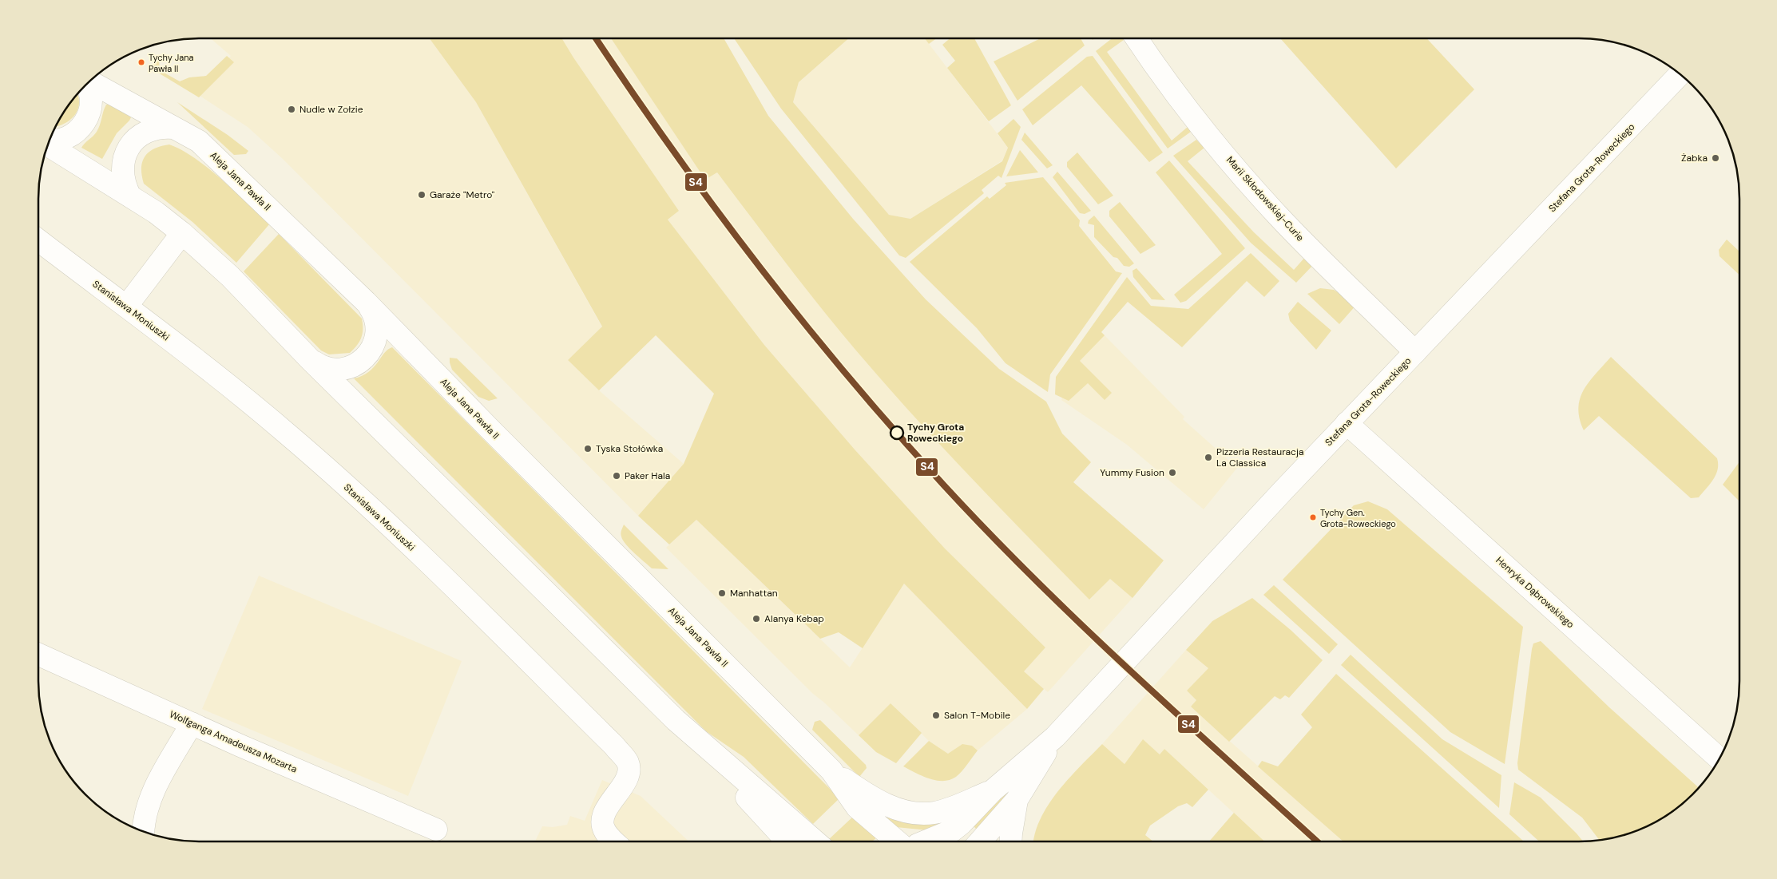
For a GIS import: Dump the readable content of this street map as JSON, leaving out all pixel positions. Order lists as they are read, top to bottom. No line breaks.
{"streets":{"street":["Stefana Grota-Roweckiego","Aleja Jana Pawła II","Marii Skłodowskiej-Curie","Stanisława Moniuszki","Henryka Dąbrowskiego","Wolfganga Amadeusza Mozarta"]},"crossings":[["Stefana Grota-Roweckiego","Marii Skłodowskiej-Curie"],["Stefana Grota-Roweckiego","Henryka Dąbrowskiego"]],"places":["Tychy Jana Pawła II","Nudle w Zołzie","Żabka","Garaże \"Metro\"","Tychy Grota Roweckiego","Tyska Stołówka","Pizzeria Restauracja La Classica","Yummy Fusion","Paker Hala","Tychy Gen. Grota-Roweckiego","Manhattan","Alanya Kebap","Salon T-Mobile"],"lines":["transit line S4"]}
